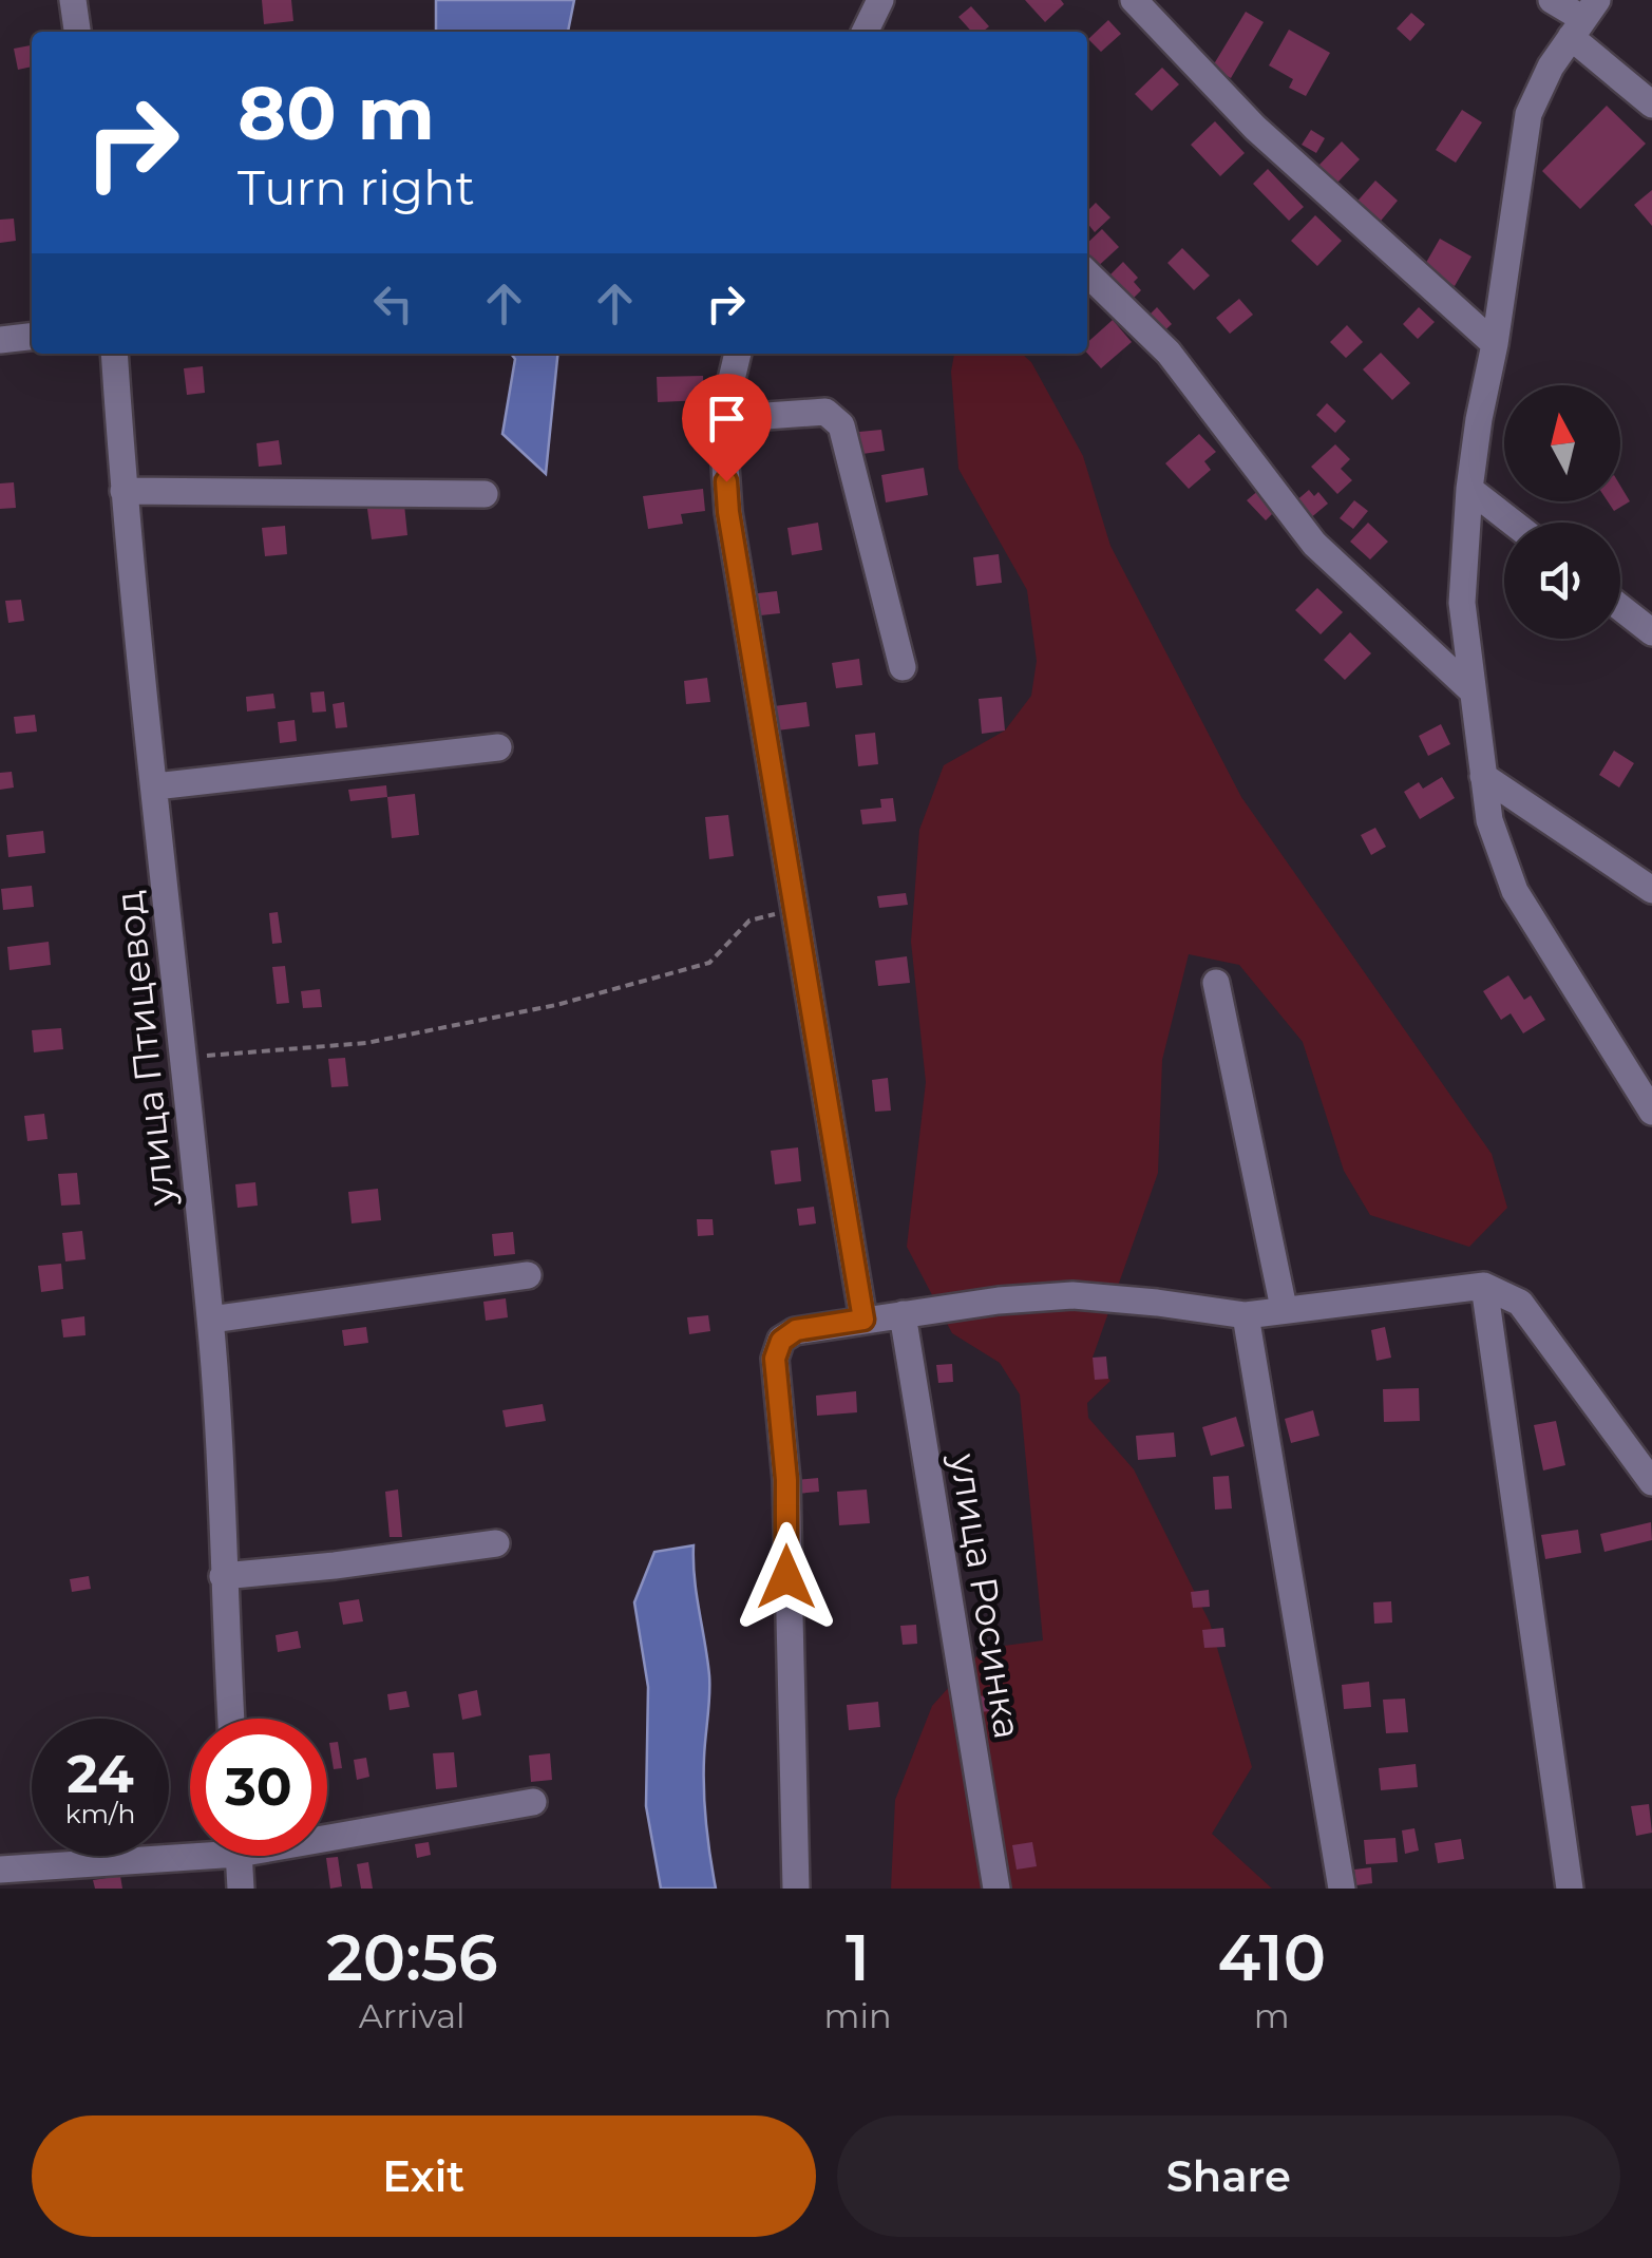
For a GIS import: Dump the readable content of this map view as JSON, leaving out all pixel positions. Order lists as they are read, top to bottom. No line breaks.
{"streets":{"street":["улица Птицевод","улица Росинка"]},"north":"top","page":{"turn":["80 m","Turn right"],"speed":"24 km/h","limit":"30","eta":["20:56","Arrival","1","min","410","m"],"buttons":["Exit","Share"]}}
